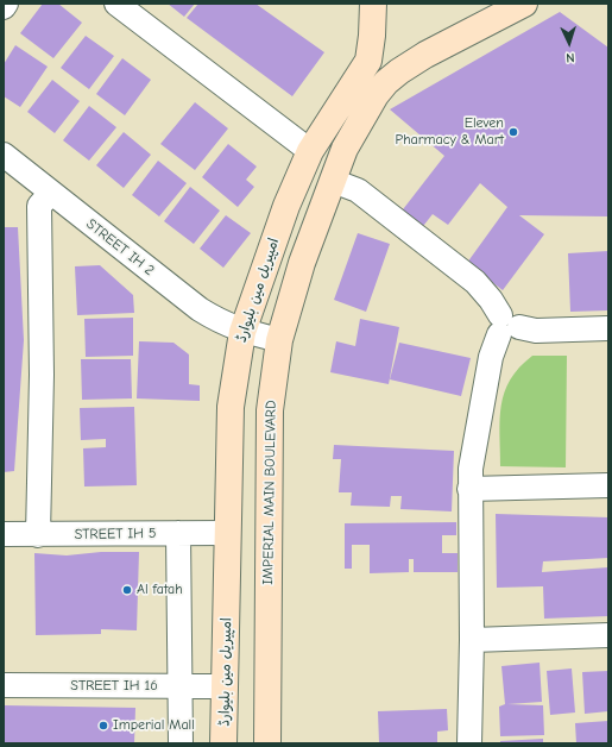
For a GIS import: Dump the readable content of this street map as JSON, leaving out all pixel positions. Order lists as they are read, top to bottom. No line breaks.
{"streets":{"street":["STREET IH 2","امپیریل مین بلیوارڈ","IMPERIAL MAIN BOULEVARD","STREET IH 5","STREET IH 16"]},"crossings":[["STREET IH 2","امپیریل مین بلیوارڈ"],["STREET IH 2","IMPERIAL MAIN BOULEVARD"],["امپیریل مین بلیوارڈ","STREET IH 5"],["امپیریل مین بلیوارڈ","STREET IH 16"]],"places":["Eleven Pharmacy & Mart","Al fatah","Imperial Mall"],"north":"bottom"}
